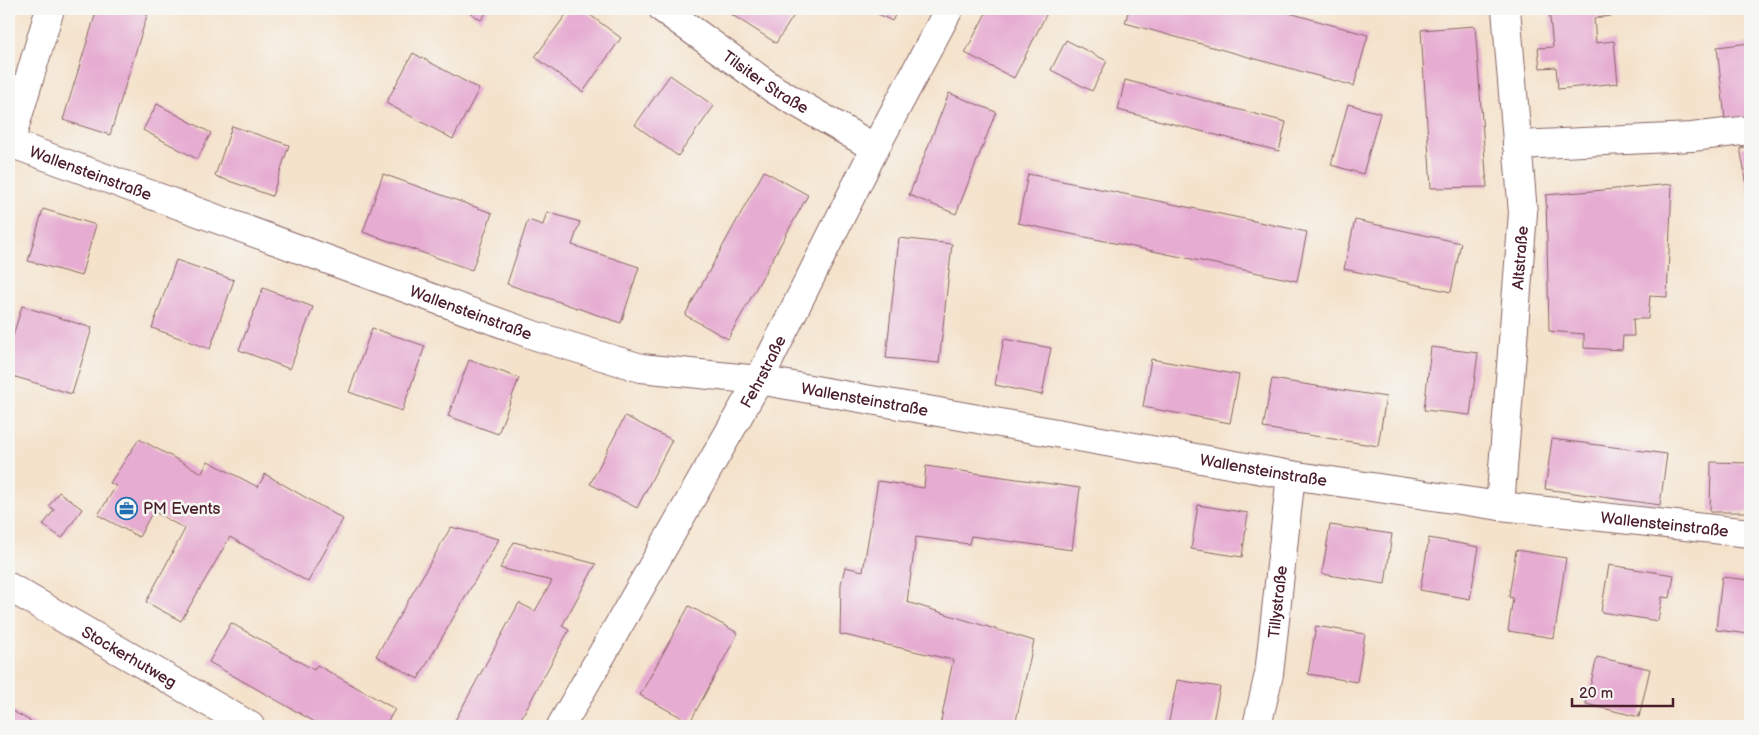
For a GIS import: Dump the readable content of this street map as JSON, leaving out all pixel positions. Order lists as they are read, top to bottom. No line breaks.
{"streets":{"street":["Tilsiter Straße","Wallensteinstraße","Altstraße","Fehrstraße","Tillystraße","Stockerhutweg"]},"crossings":[["Tilsiter Straße","Fehrstraße"],["Wallensteinstraße","Altstraße"],["Wallensteinstraße","Fehrstraße"],["Wallensteinstraße","Tillystraße"]],"places":{"office":["PM Events"]},"scale_bar":"20 m"}
